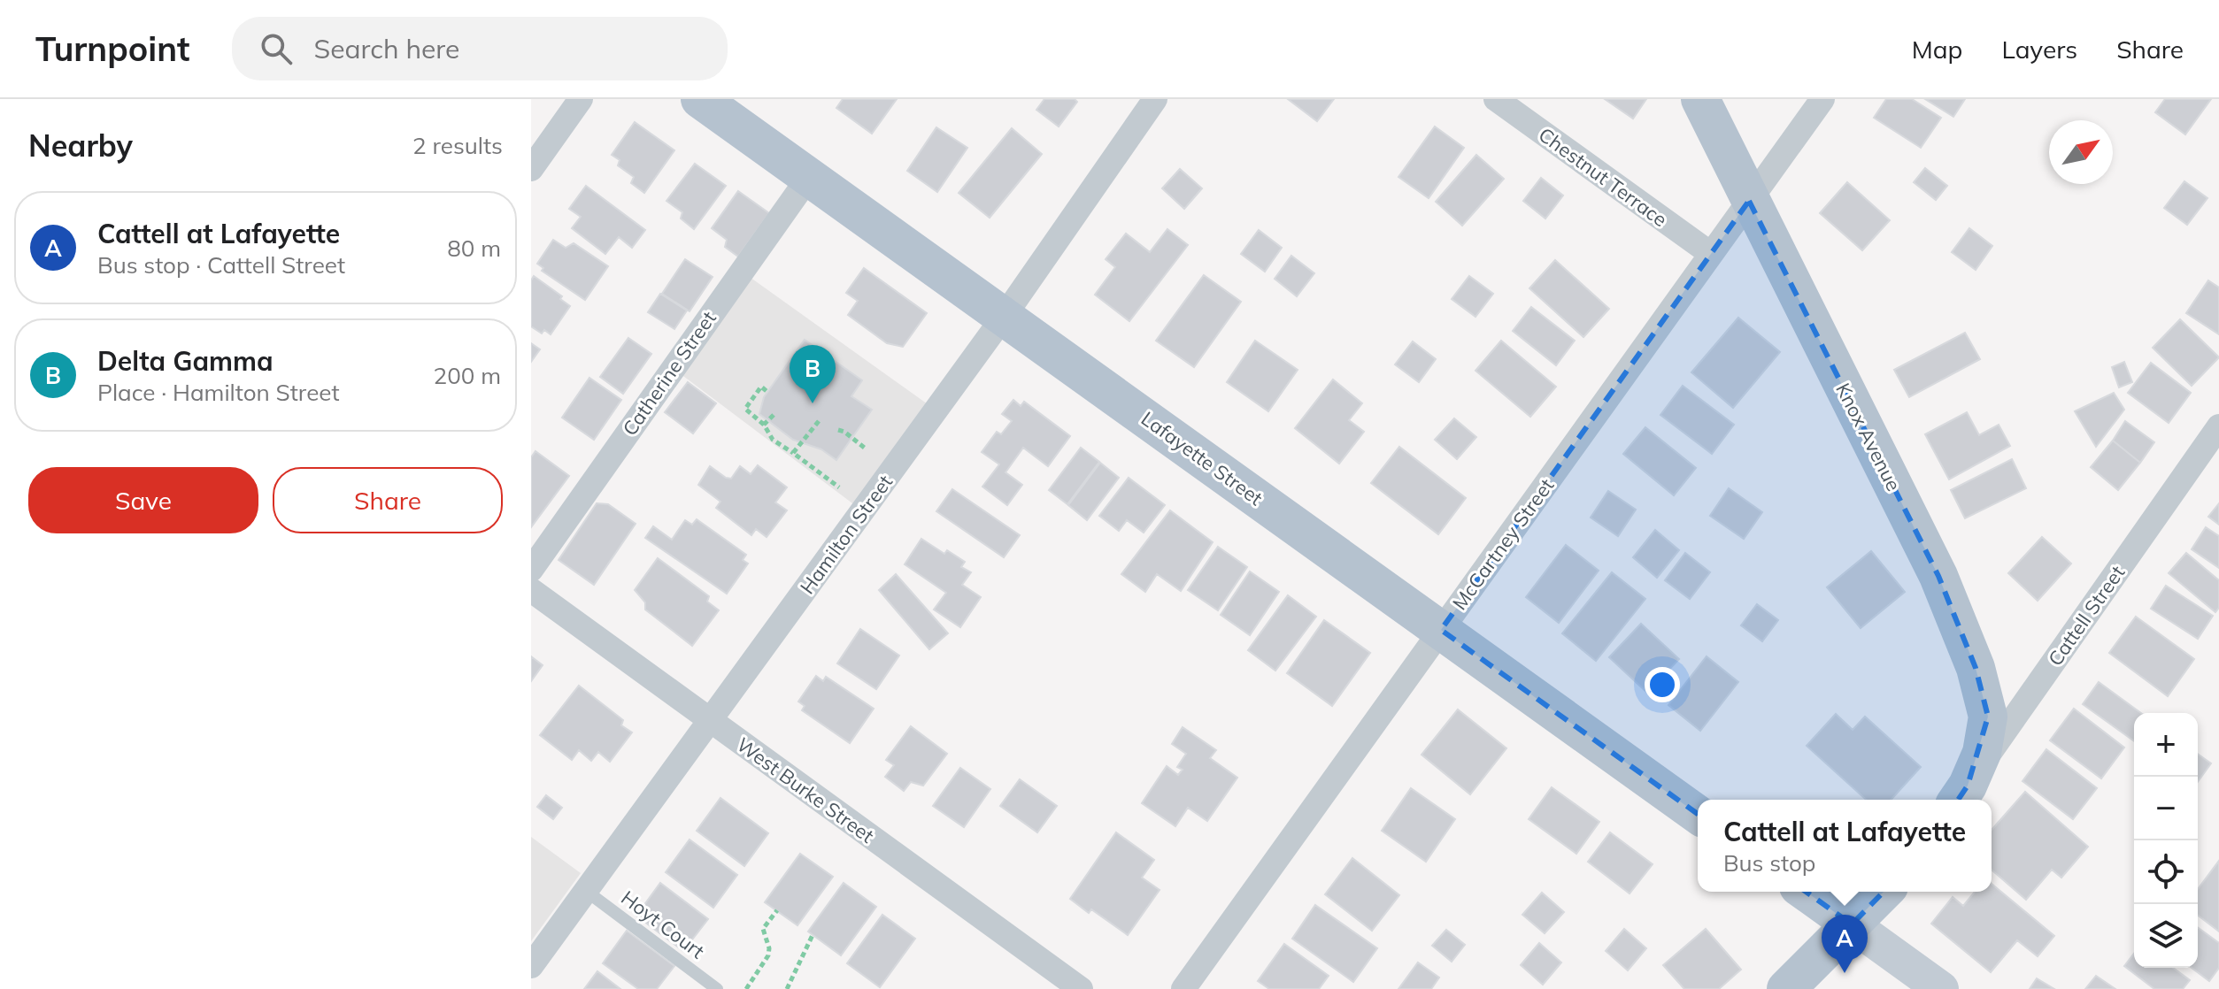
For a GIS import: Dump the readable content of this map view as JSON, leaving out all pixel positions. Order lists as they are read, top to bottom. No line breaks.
{"streets":{"main road":["Knox Avenue","Lafayette Street"],"street":["Chestnut Terrace","Catherine Street","Hamilton Street","McCartney Street","Cattell Street","West Burke Street"],"lane":["Hoyt Court"]},"crossings":[["Chestnut Terrace","McCartney Street"],["Catherine Street","Lafayette Street"],["Knox Avenue","McCartney Street"],["Knox Avenue","Cattell Street"],["Lafayette Street","Hamilton Street"],["Lafayette Street","McCartney Street"],["Hamilton Street","West Burke Street"],["Hamilton Street","Hoyt Court"]],"north":"top right","page":{"header":"Turnpoint","search":"Search here","nav":["Map","Layers","Share"],"heading":["Nearby","2 results"],"list":[{"mark":"A","name":"Cattell at Lafayette","note":"Bus stop · Cattell Street","value":"80 m"},{"mark":"B","name":"Delta Gamma","note":"Place · Hamilton Street","value":"200 m"}],"pins":["B","A"],"buttons":["Save","Share"],"map_buttons":["+","−"],"popup":["Cattell at Lafayette","Bus stop"]}}
